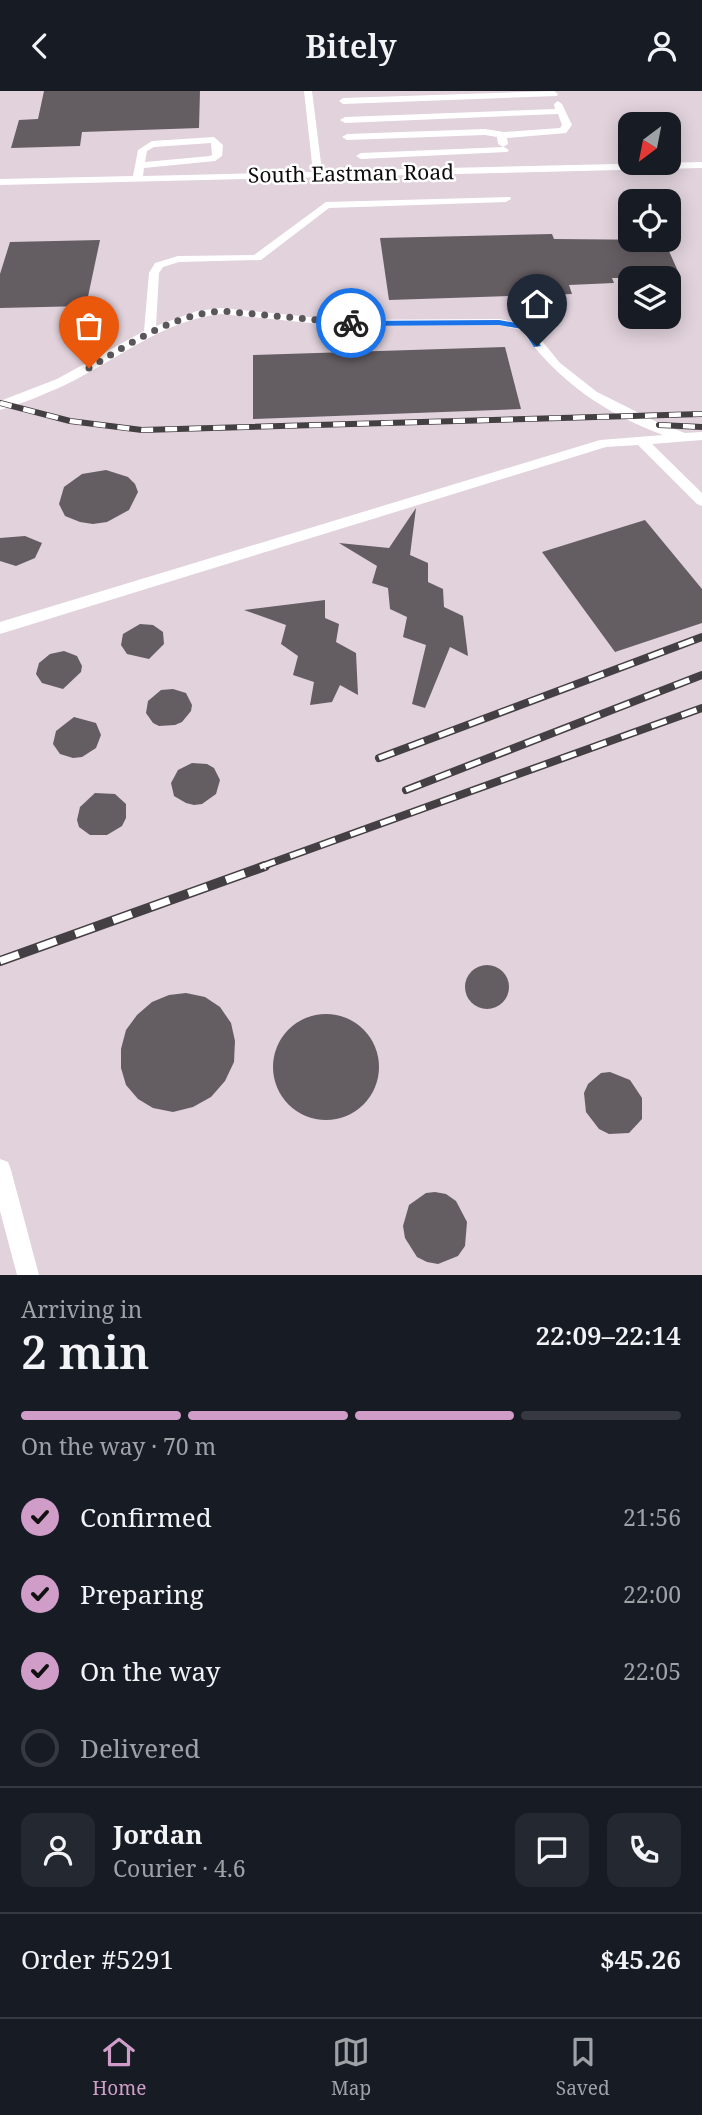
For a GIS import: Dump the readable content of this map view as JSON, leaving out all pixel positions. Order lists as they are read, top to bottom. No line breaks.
{"streets":{"lane":["South Eastman Road"]},"north":"bottom left","page":{"header":"Bitely","heading":["2 min","Arriving in","22:09–22:14"],"panel":["Jordan","Courier · 4.6","Order #5291","$45.26"],"bar":"On the way · 70 m","list":[["Confirmed","21:56"],["Preparing","22:00"],["On the way","22:05"],"Delivered"],"tabs":["Home","Map","Saved"]}}
